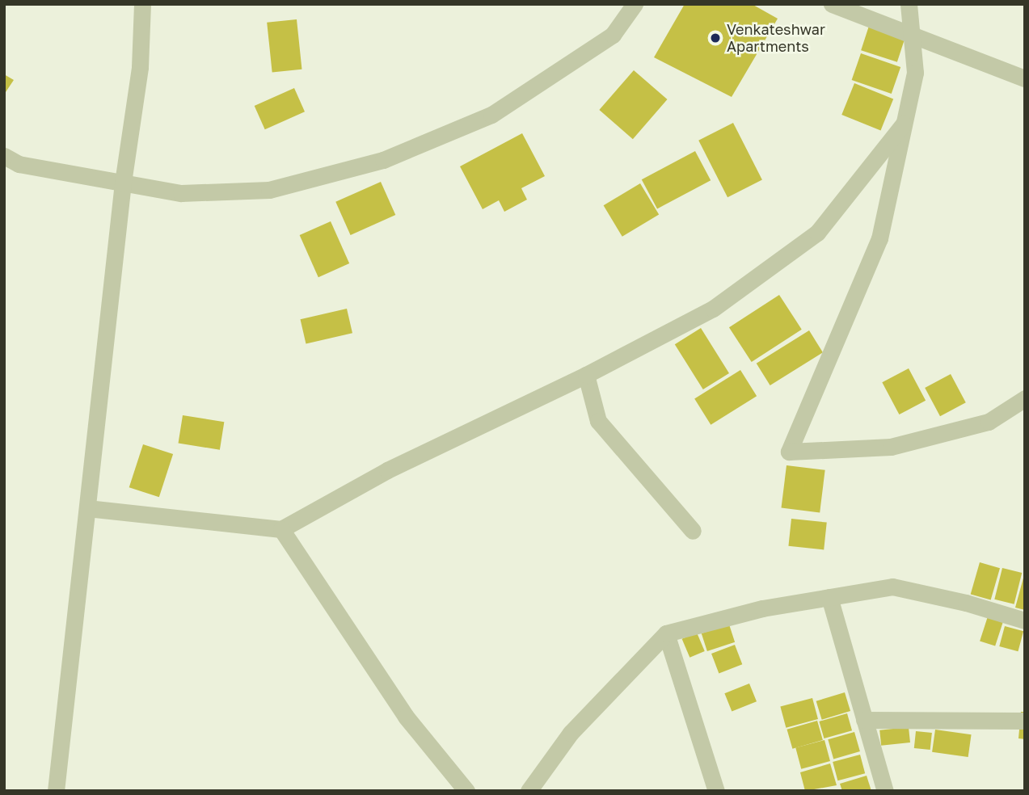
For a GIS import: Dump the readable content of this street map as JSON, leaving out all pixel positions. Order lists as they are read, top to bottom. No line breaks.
{"places":["Venkateshwar Apartments"]}
